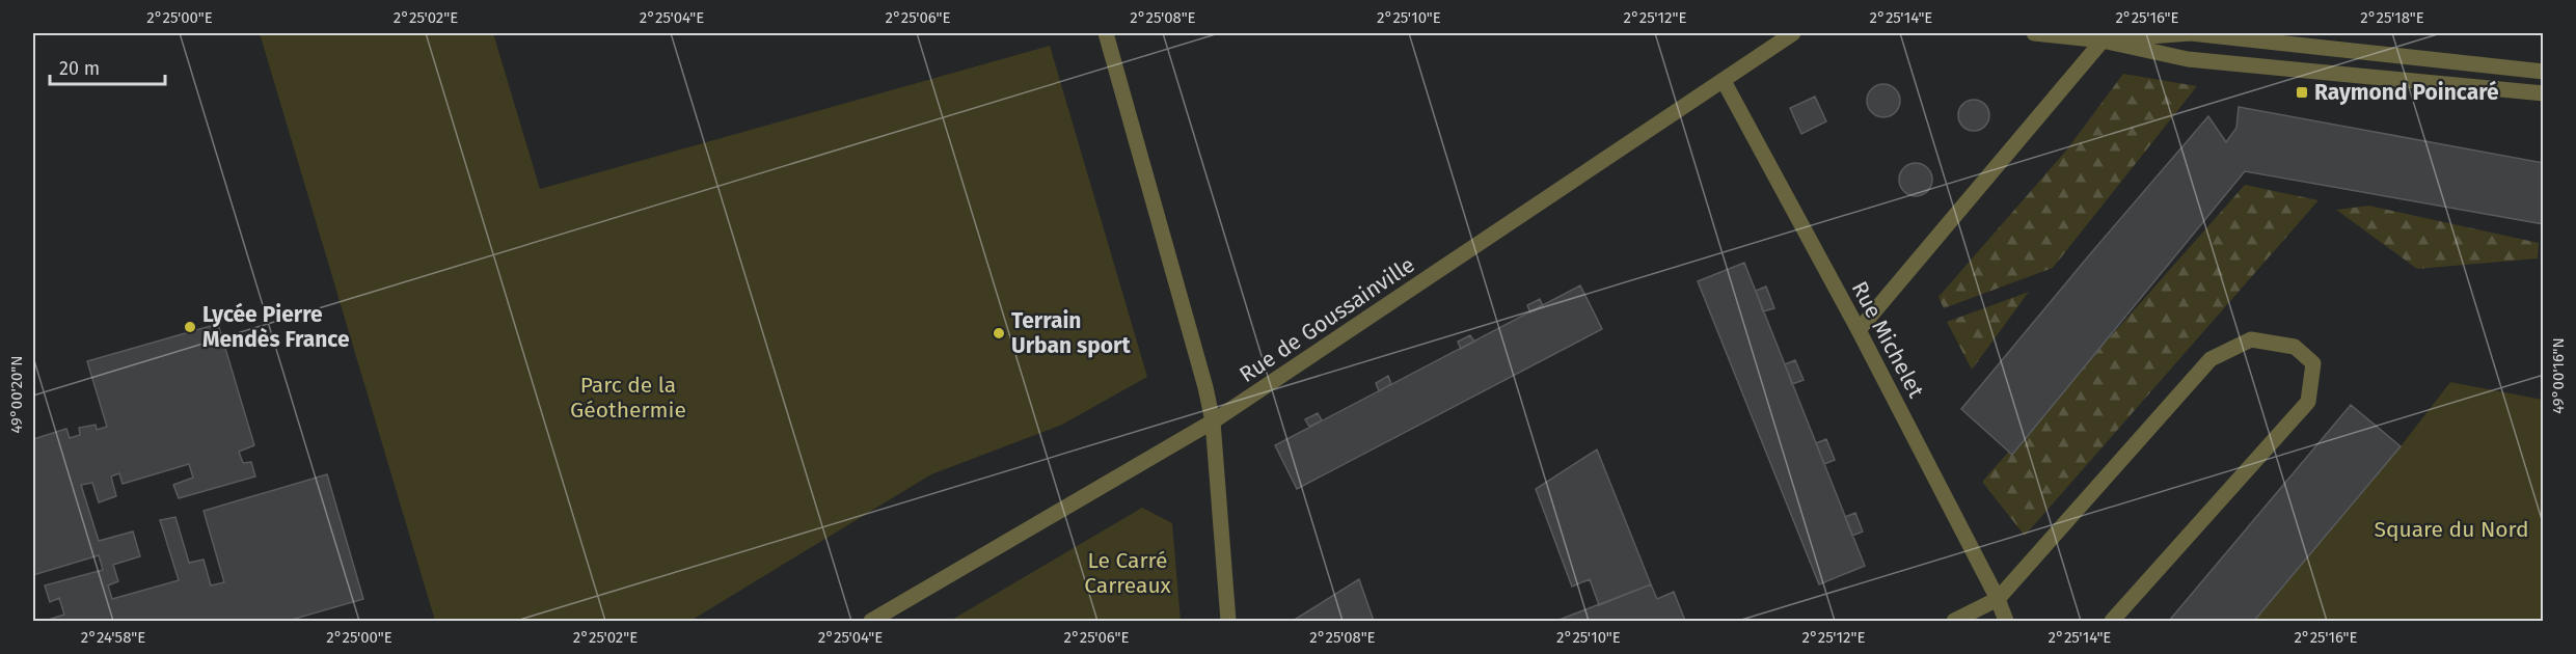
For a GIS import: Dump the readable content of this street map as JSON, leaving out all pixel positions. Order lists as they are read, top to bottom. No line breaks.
{"streets":{"street":["Rue de Goussainville","Rue Michelet"]},"crossings":[["Rue de Goussainville","Rue Michelet"]],"parks":["Parc de la Géothermie","Square du Nord","Le Carré Carreaux"],"places":{"transit":["Raymond Poincaré"],"other":["Lycée Pierre Mendès France","Terrain Urban sport"]},"scale_bar":"20 m","coordinates":["2°25'00\"E","2°25'02\"E","2°25'04\"E","2°25'06\"E","2°25'08\"E","2°25'10\"E","2°25'12\"E","2°25'14\"E","2°25'16\"E","2°25'18\"E","49°00'16\"N","49°00'20\"N","2°24'58\"E"]}
